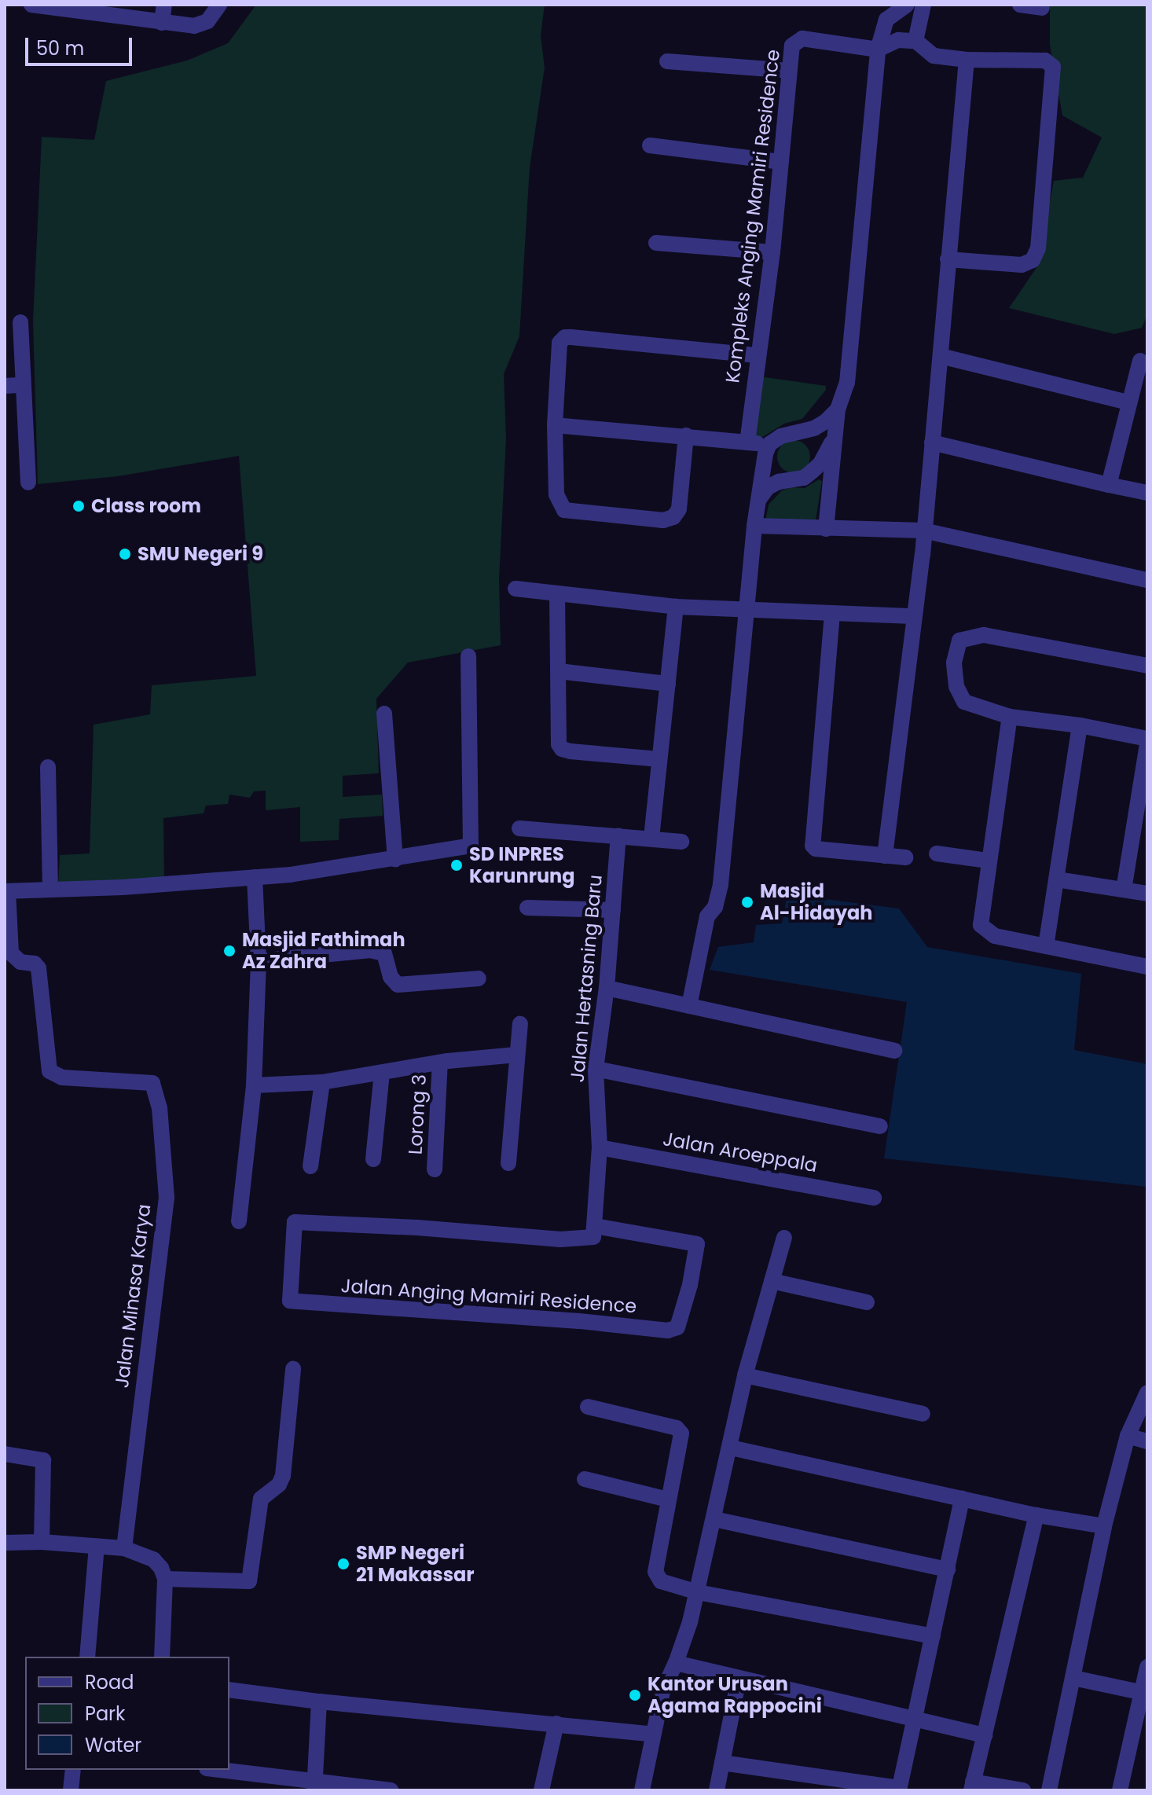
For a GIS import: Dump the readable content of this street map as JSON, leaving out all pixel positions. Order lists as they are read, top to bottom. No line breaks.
{"streets":{"street":["Kompleks Anging Mamiri Residence","Jalan Hertasning Baru","Lorong 3","Jalan Aroeppala","Jalan Minasa Karya","Jalan Anging Mamiri Residence"]},"crossings":[["Jalan Hertasning Baru","Jalan Aroeppala"],["Jalan Hertasning Baru","Jalan Anging Mamiri Residence"]],"places":["Class room","SMU Negeri 9","SD INPRES Karunrung","Masjid Al-Hidayah","Masjid Fathimah Az Zahra","SMP Negeri 21 Makassar","Kantor Urusan Agama Rappocini"],"legend":["Road","Park","Water"],"scale_bar":"50 m"}
